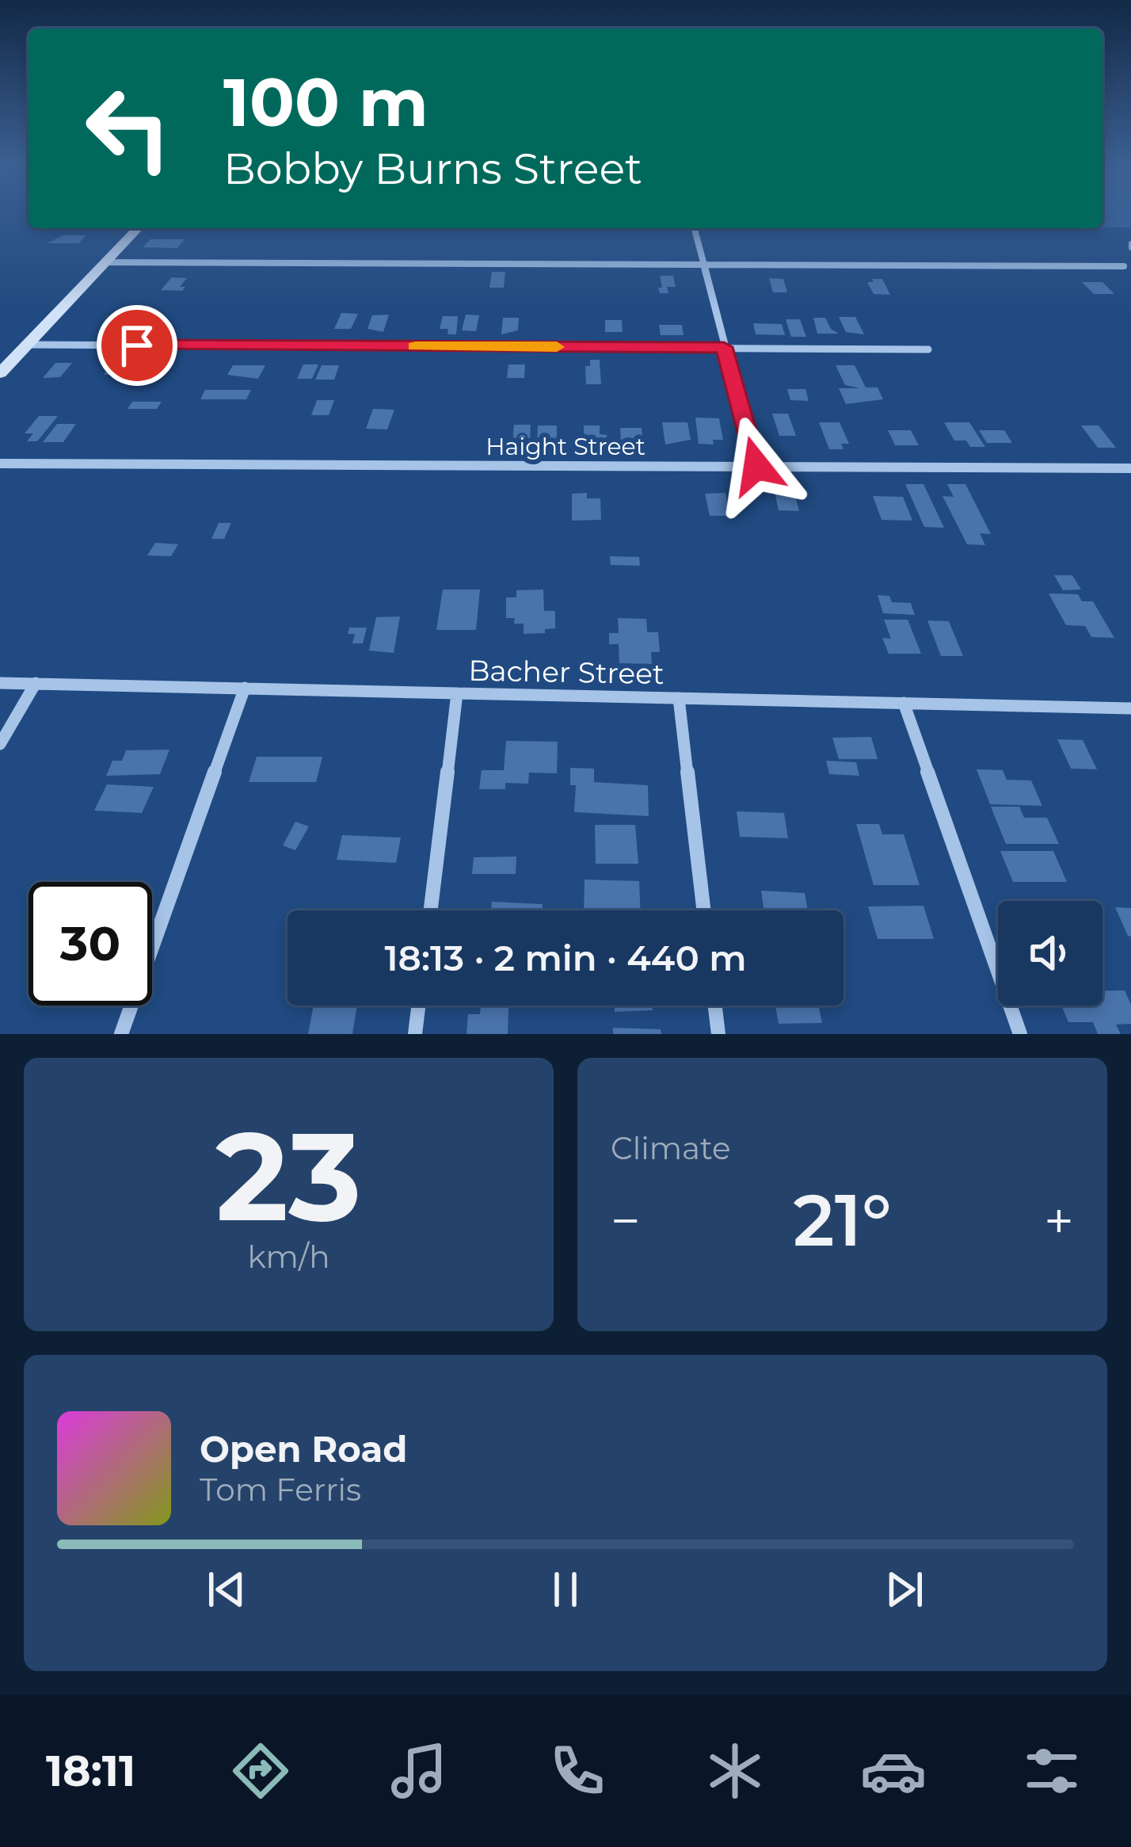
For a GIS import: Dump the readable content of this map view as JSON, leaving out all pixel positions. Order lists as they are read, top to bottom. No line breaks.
{"streets":{"street":["Haight Street","Bacher Street"]},"page":{"turn":["100 m","Bobby Burns Street"],"limit":"30","trip":"18:13 · 2 min · 440 m","tile":[["23","km/h"],"Climate"],"heat":["−","21°","+"],"song":["Open Road","Tom Ferris"],"tabs":"18:11"}}
